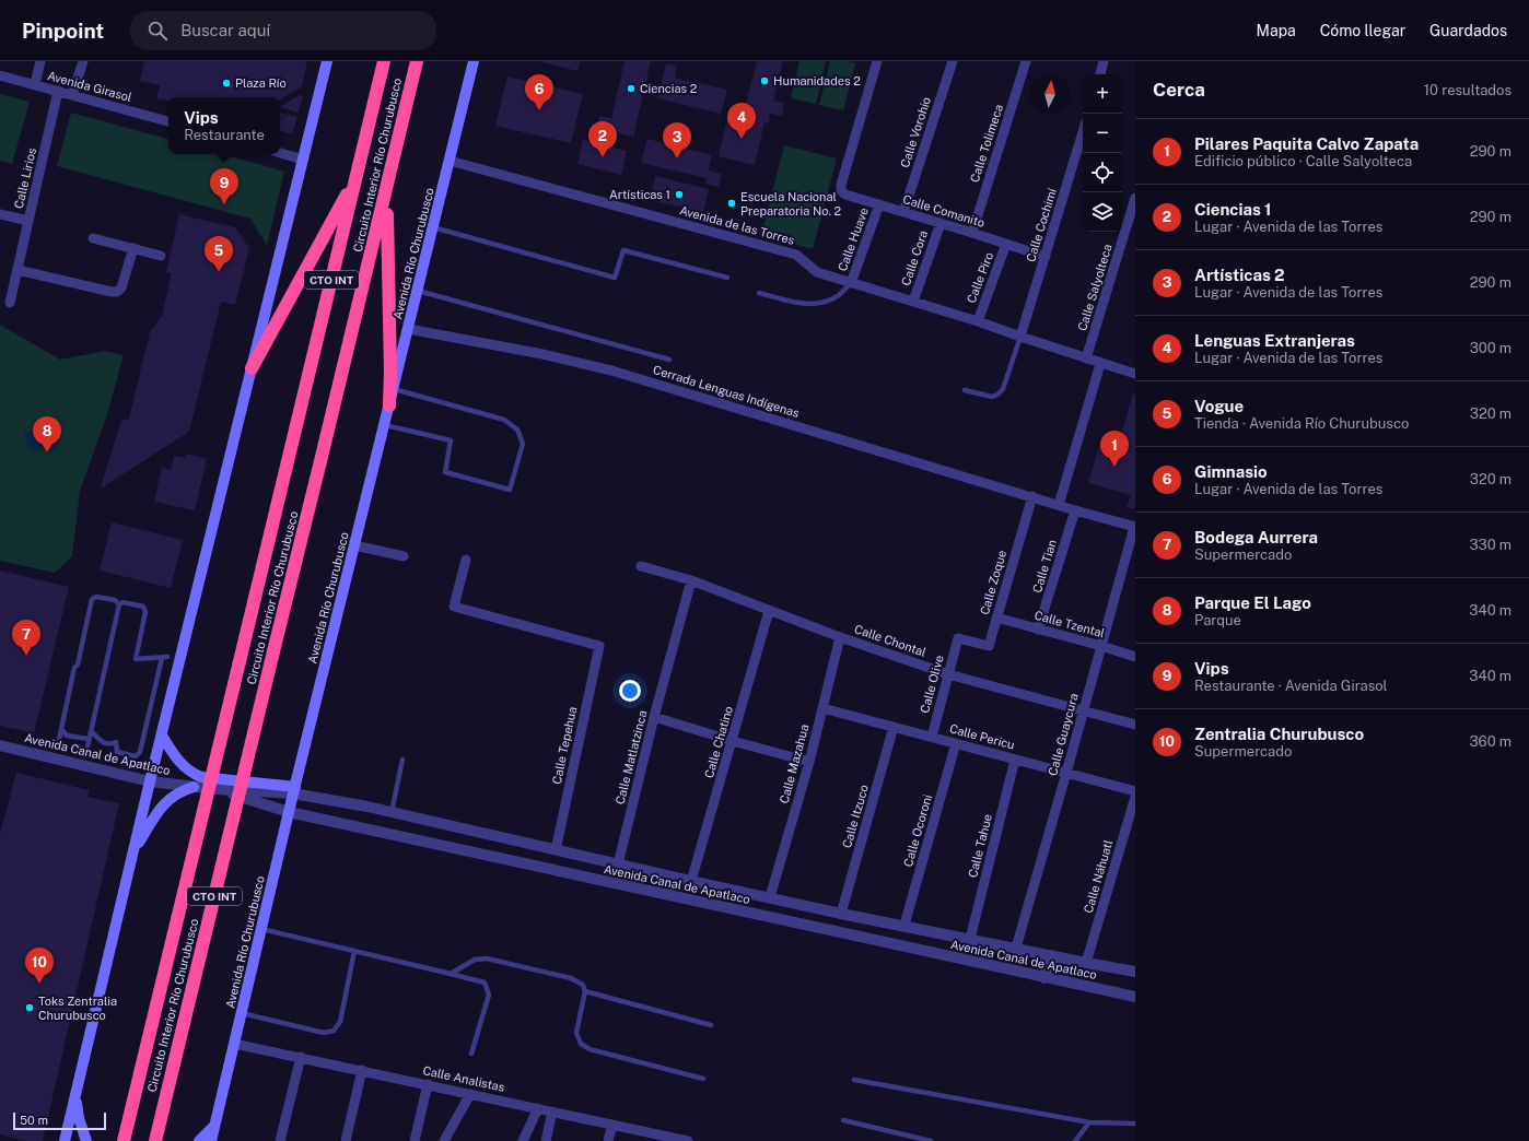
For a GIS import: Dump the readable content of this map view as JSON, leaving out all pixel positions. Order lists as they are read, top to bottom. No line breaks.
{"streets":{"highway":["Circuito Interior Río Churubusco","CTO INT"],"main road":["Avenida Río Churubusco"],"street":["Avenida Girasol","Calle Vorohio","Calle Tolimeca","Calle Lirios","Calle Comanito","Avenida de las Torres","Calle Cochimí","Calle Huave","Calle Cora","Calle Piro","Calle Salyolteca","Cerrada Lenguas Indígenas","Calle Tian","Calle Zoque","Calle Tzental","Calle Chontal","Calle Olive","Calle Guaycura","Calle Pericu","Calle Chatino","Calle Tepehua","Avenida Canal de Apatlaco","Calle Matlatzinca","Calle Mazahua","Calle Itzuco","Calle Ocoroni","Calle Tahue","Calle Náhuatl","Calle Analistas"]},"crossings":[["Avenida Girasol","Calle Lirios"],["Calle Vorohio","Calle Comanito"],["Calle Tolimeca","Calle Comanito"],["Calle Comanito","Calle Cochimí"],["Calle Comanito","Calle Huave"],["Calle Comanito","Calle Cora"],["Calle Comanito","Calle Piro"],["Avenida de las Torres","Calle Cochimí"],["Avenida de las Torres","Calle Huave"],["Avenida de las Torres","Avenida Río Churubusco"],["Avenida de las Torres","Calle Cora"],["Avenida de las Torres","Calle Piro"],["Avenida de las Torres","Calle Salyolteca"],["Avenida Río Churubusco","Cerrada Lenguas Indígenas"],["Avenida Río Churubusco","Avenida Canal de Apatlaco"],["Avenida Río Churubusco","Calle Analistas"],["Cerrada Lenguas Indígenas","Calle Tian"],["Cerrada Lenguas Indígenas","Calle Zoque"],["Cerrada Lenguas Indígenas","Calle Guaycura"],["Calle Tian","Calle Tzental"],["Calle Zoque","Calle Tzental"],["Calle Zoque","Calle Olive"],["Calle Tzental","Calle Guaycura"],["Calle Chontal","Calle Olive"],["Calle Chontal","Calle Guaycura"],["Calle Chontal","Calle Chatino"],["Calle Chontal","Calle Matlatzinca"],["Calle Chontal","Calle Mazahua"],["Calle Olive","Calle Pericu"],["Calle Guaycura","Calle Pericu"],["Calle Guaycura","Avenida Canal de Apatlaco"],["Calle Pericu","Calle Mazahua"],["Calle Pericu","Calle Itzuco"],["Calle Pericu","Calle Ocoroni"],["Calle Pericu","Calle Tahue"],["Calle Chatino","Avenida Canal de Apatlaco"],["Calle Tepehua","Avenida Canal de Apatlaco"],["Avenida Canal de Apatlaco","Calle Matlatzinca"],["Avenida Canal de Apatlaco","Calle Mazahua"],["Avenida Canal de Apatlaco","Calle Itzuco"],["Avenida Canal de Apatlaco","Calle Ocoroni"],["Avenida Canal de Apatlaco","Calle Tahue"],["Avenida Canal de Apatlaco","Calle Náhuatl"]],"places":["Humanidades 2","Plaza Río","Ciencias 2","Artísticas 1","Escuela Nacional Preparatoria No. 2","Toks Zentralia Churubusco"],"scale_bar":"50 m","north":"top","page":{"header":"Pinpoint","search":"Buscar aquí","nav":["Mapa","Cómo llegar","Guardados"],"heading":["Cerca","10 resultados"],"map_buttons":["+","−"],"pins":["6","4","2","3","9","5","8","1","7","10"],"popup":["Vips","Restaurante"],"list":[{"mark":"1","name":"Pilares Paquita Calvo Zapata","note":"Edificio público · Calle Salyolteca","value":"290 m"},{"mark":"2","name":"Ciencias 1","note":"Lugar · Avenida de las Torres","value":"290 m"},{"mark":"3","name":"Artísticas 2","note":"Lugar · Avenida de las Torres","value":"290 m"},{"mark":"4","name":"Lenguas Extranjeras","note":"Lugar · Avenida de las Torres","value":"300 m"},{"mark":"5","name":"Vogue","note":"Tienda · Avenida Río Churubusco","value":"320 m"},{"mark":"6","name":"Gimnasio","note":"Lugar · Avenida de las Torres","value":"320 m"},{"mark":"7","name":"Bodega Aurrera","note":"Supermercado","value":"330 m"},{"mark":"8","name":"Parque El Lago","note":"Parque","value":"340 m"},{"mark":"9","name":"Vips","note":"Restaurante · Avenida Girasol","value":"340 m"},{"mark":"10","name":"Zentralia Churubusco","note":"Supermercado","value":"360 m"}],"scale":"50 m"}}
